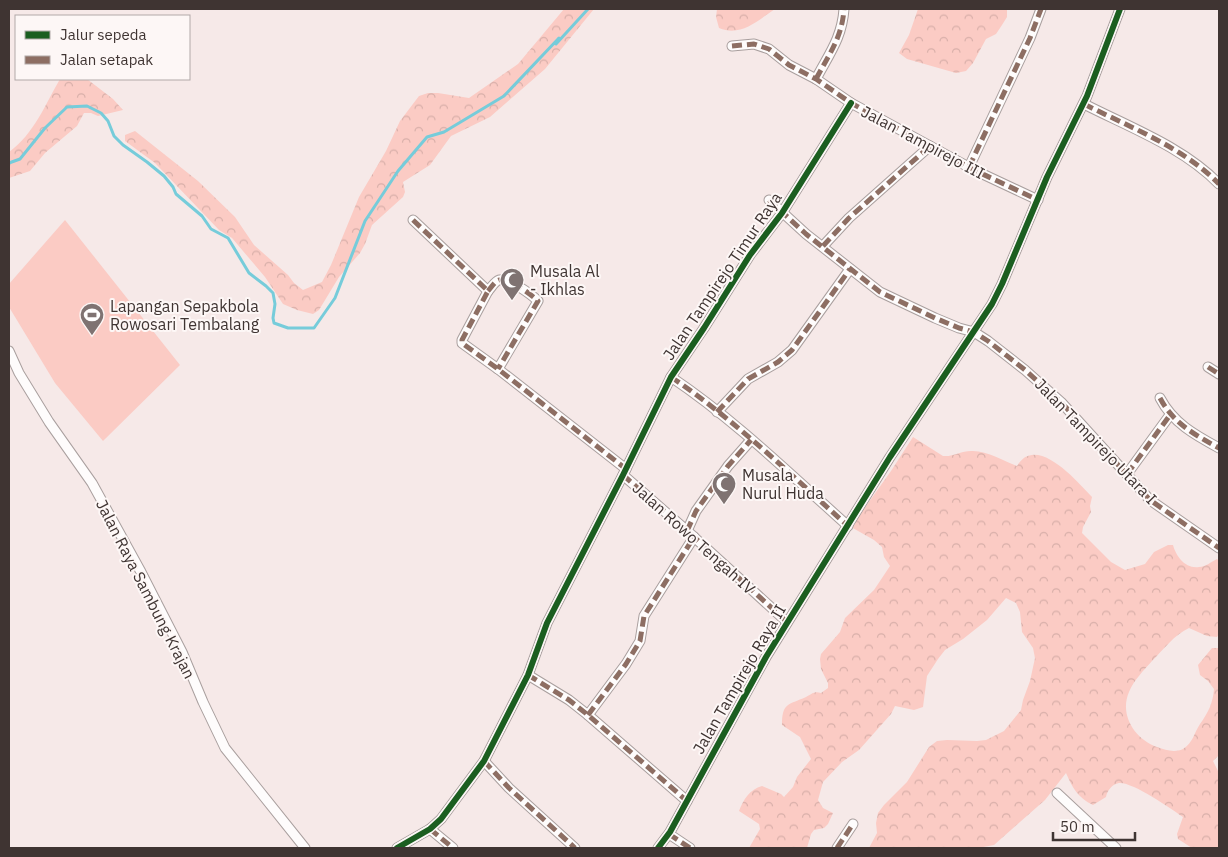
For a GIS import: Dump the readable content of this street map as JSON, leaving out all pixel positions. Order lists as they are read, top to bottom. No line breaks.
{"streets":{"street":["Jalan Tampirejo III","Jalan Tampirejo Timur Raya","Jalan Tampirejo Utara I","Jalan Rowo Tengah IV","Jalan Raya Sambung Krajan","Jalan Tampirejo Raya II"]},"crossings":[["Jalan Tampirejo III","Jalan Tampirejo Timur Raya"],["Jalan Tampirejo III","Jalan Tampirejo Raya II"],["Jalan Tampirejo Timur Raya","Jalan Tampirejo Utara I"],["Jalan Tampirejo Timur Raya","Jalan Rowo Tengah IV"],["Jalan Tampirejo Utara I","Jalan Tampirejo Raya II"],["Jalan Rowo Tengah IV","Jalan Tampirejo Raya II"]],"places":{"mosque":["Musala Al - Ikhlas","Musala Nurul Huda"],"sports":["Lapangan Sepakbola Rowosari Tembalang"]},"legend":["Jalur sepeda","Jalan setapak"],"scale_bar":"50 m"}
